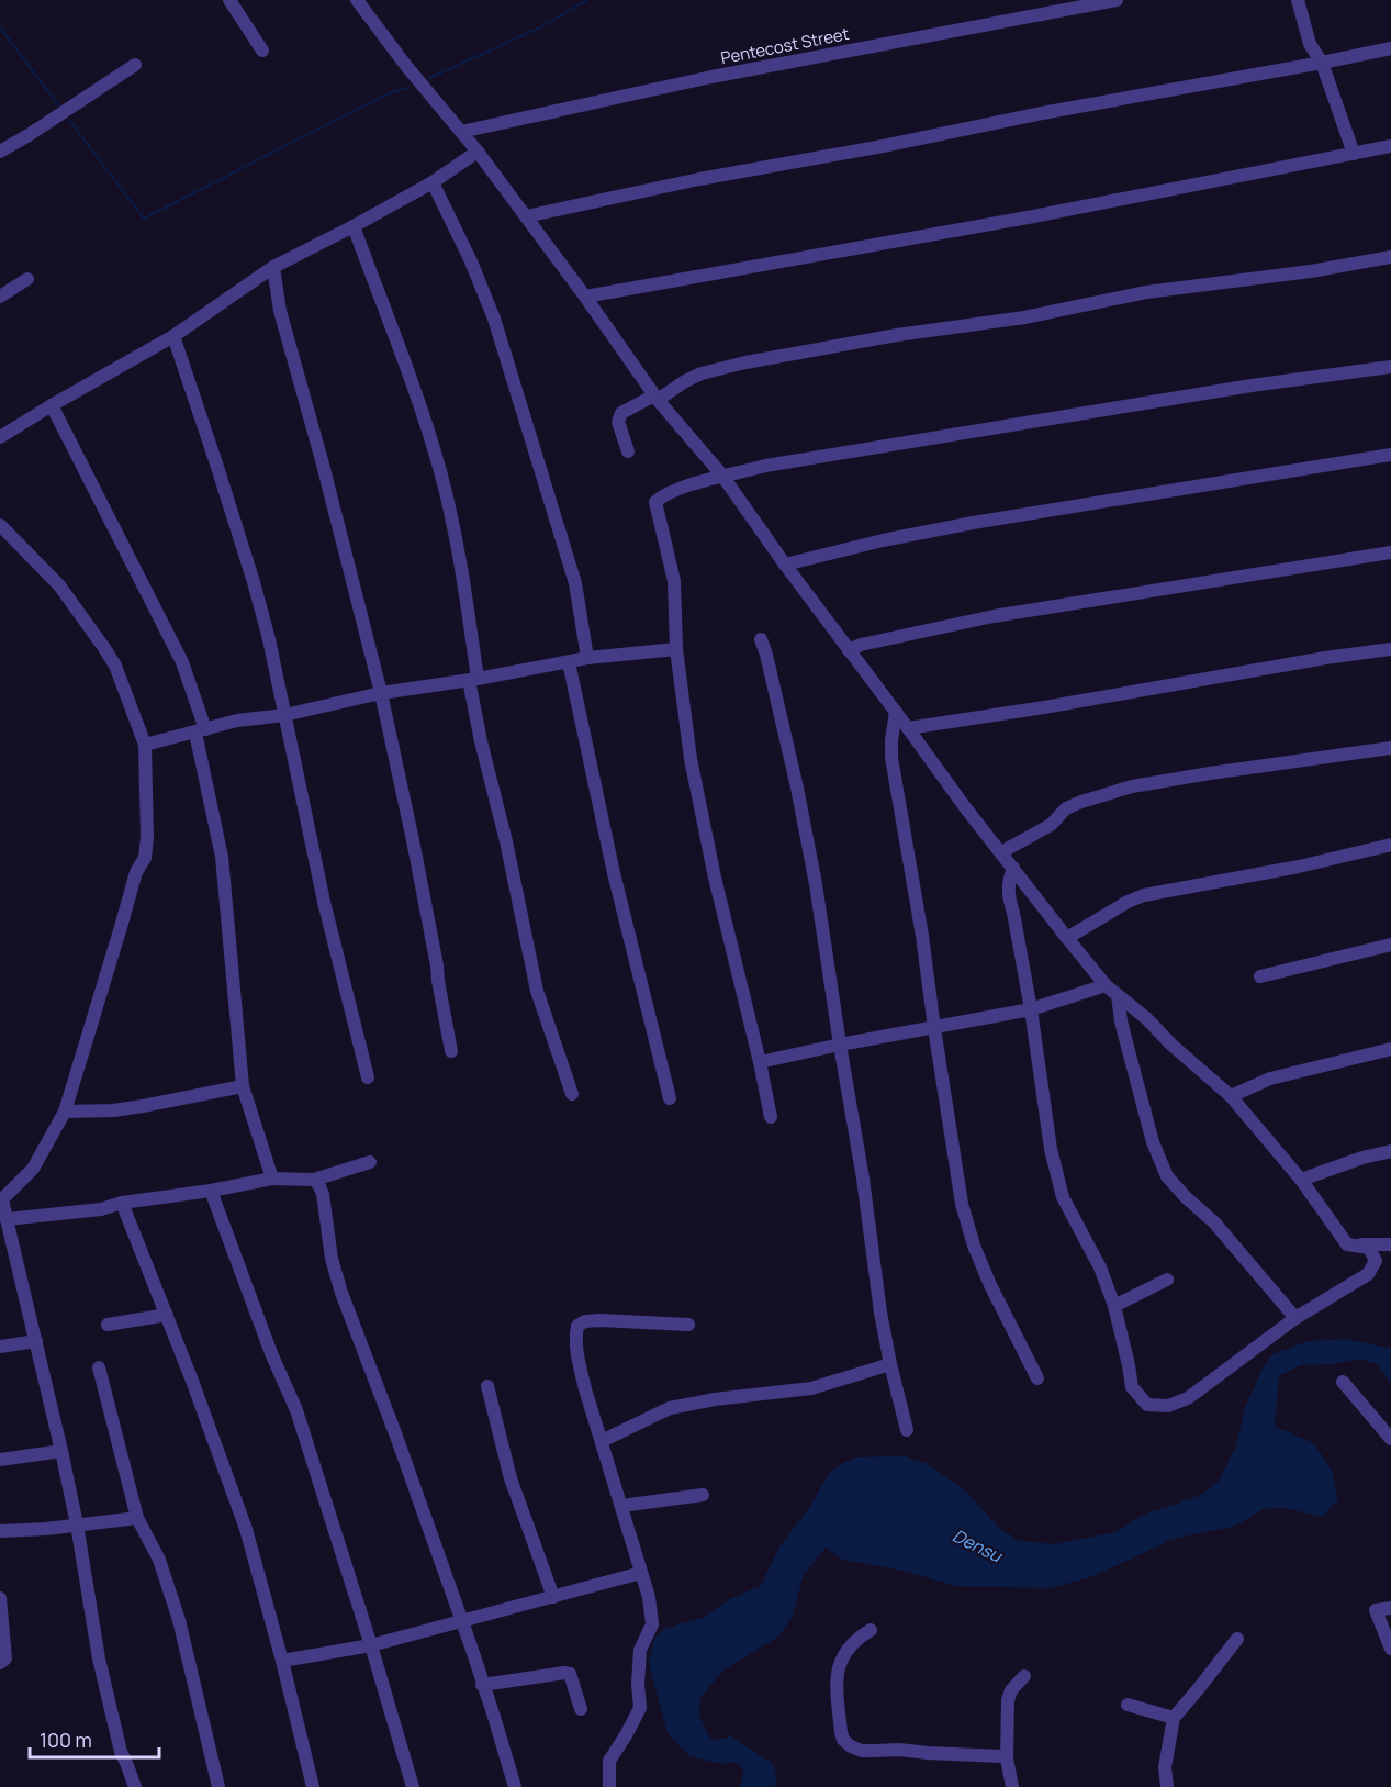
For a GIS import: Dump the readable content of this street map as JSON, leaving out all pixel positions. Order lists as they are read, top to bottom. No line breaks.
{"streets":{"street":["Pentecost Street"]},"water":["Densu"],"scale_bar":"100 m"}
